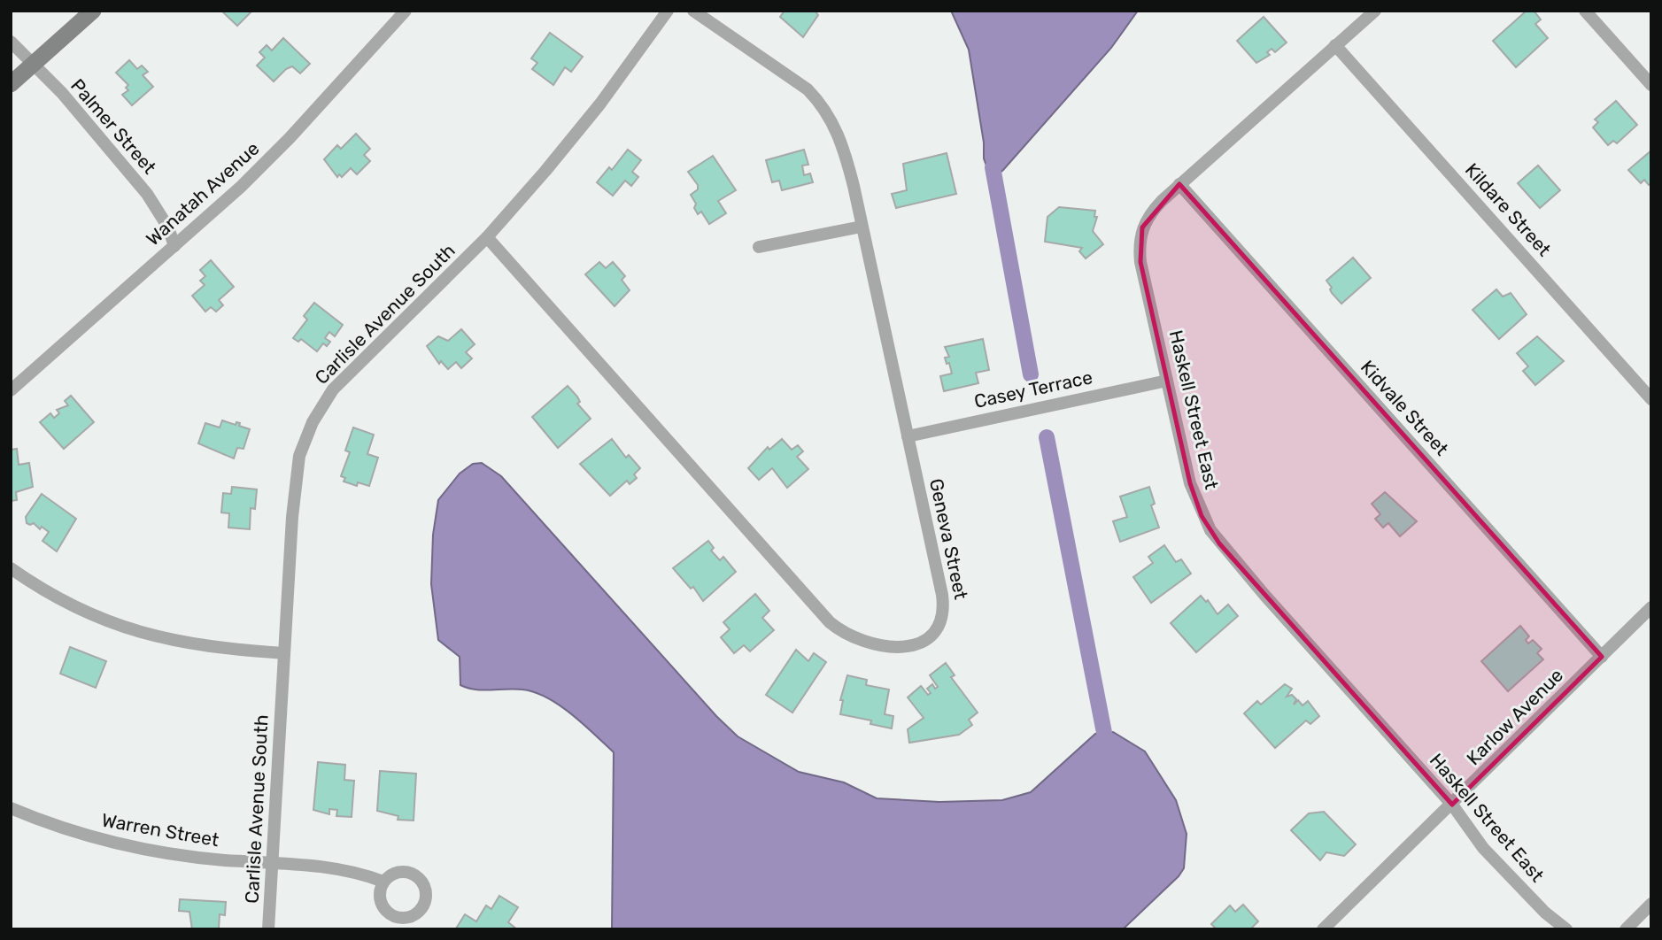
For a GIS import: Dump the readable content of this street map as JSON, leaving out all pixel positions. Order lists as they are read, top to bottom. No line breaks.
{"streets":{"street":["Palmer Street","Wanatah Avenue","Kildare Street","Carlisle Avenue South","Casey Terrace","Kidvale Street","Haskell Street East","Geneva Street","Karlow Avenue","Warren Street"]},"crossings":[["Palmer Street","Wanatah Avenue"],["Kildare Street","Haskell Street East"],["Carlisle Avenue South","Geneva Street"],["Carlisle Avenue South","Warren Street"],["Casey Terrace","Haskell Street East"],["Casey Terrace","Geneva Street"],["Kidvale Street","Haskell Street East"],["Kidvale Street","Karlow Avenue"],["Haskell Street East","Karlow Avenue"]]}
